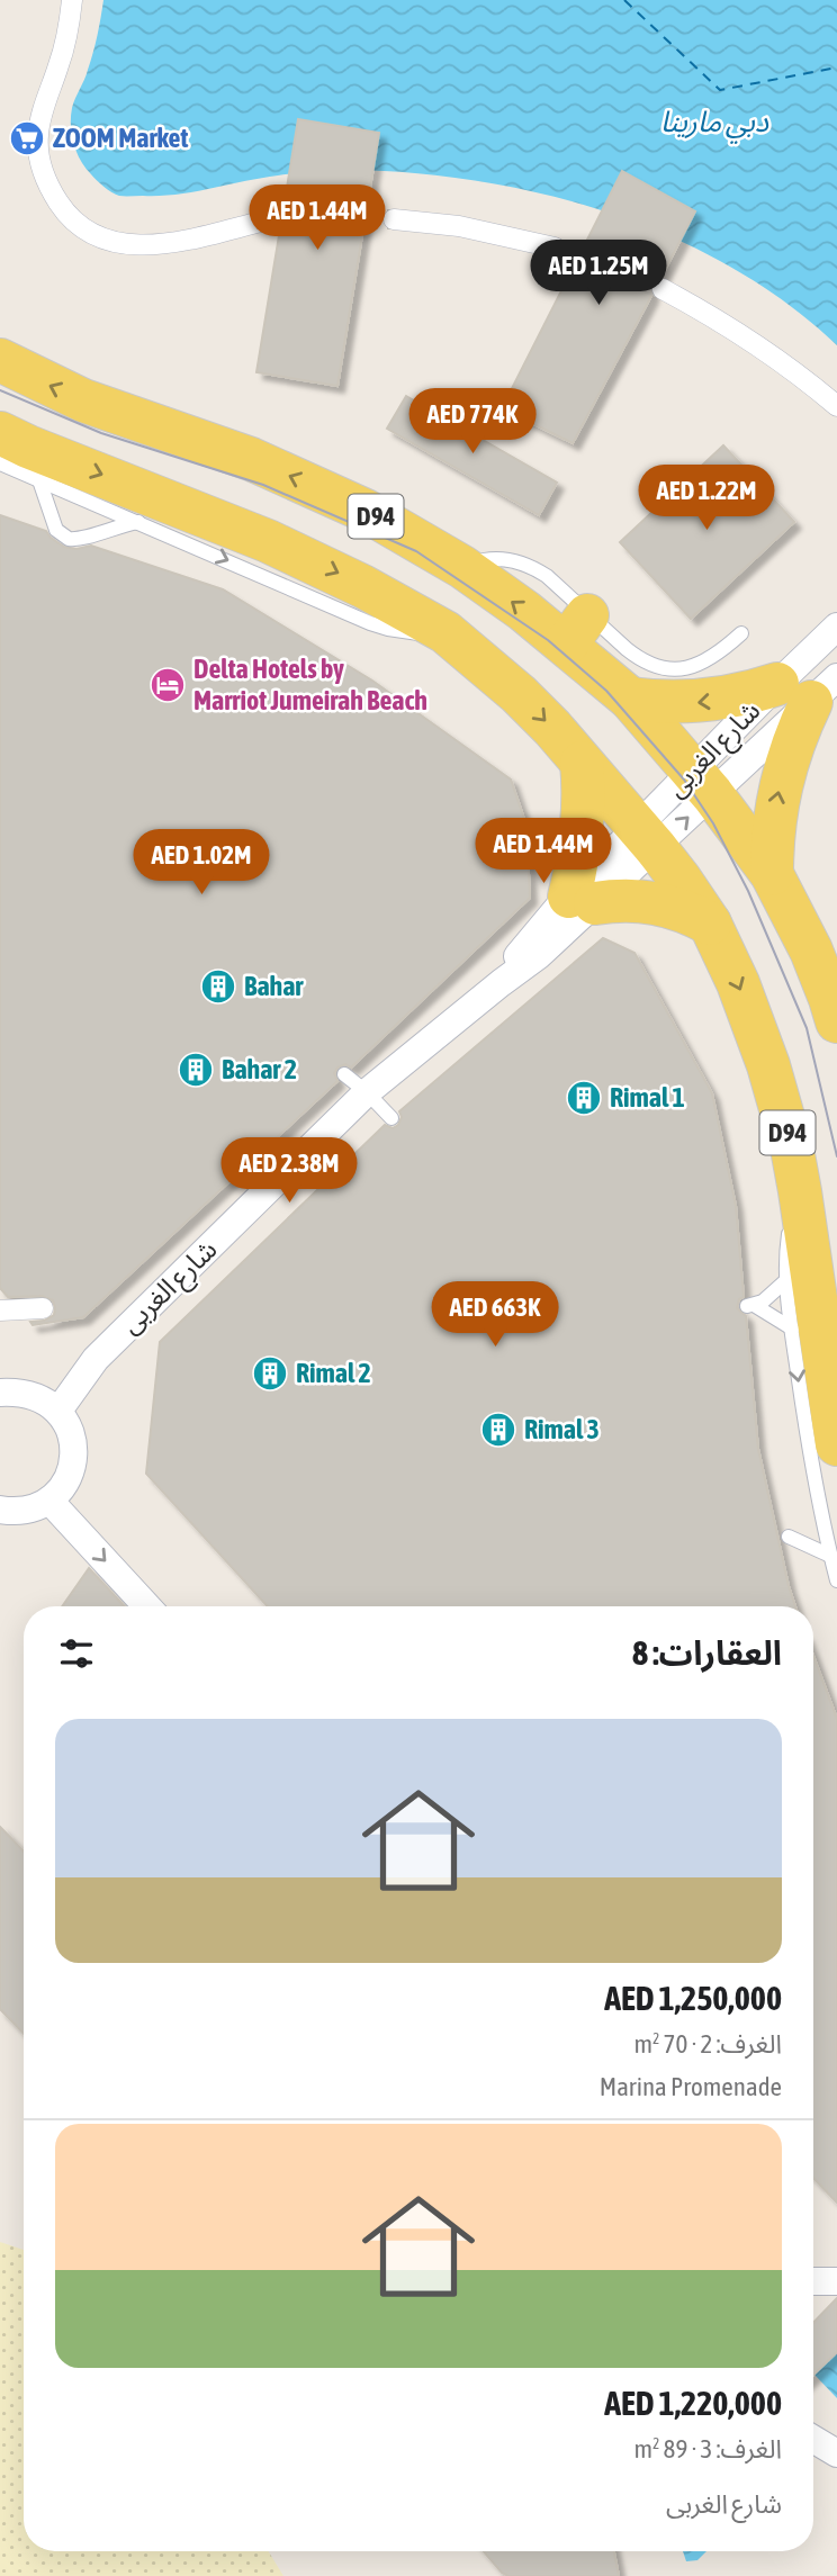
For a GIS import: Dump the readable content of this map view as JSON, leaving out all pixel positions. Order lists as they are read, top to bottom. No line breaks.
{"streets":{"main road":["D94"],"street":["شارع الغربى"]},"crossings":[["D94","شارع الغربى"]],"water":["دبي مارينا"],"places":{"supermarket":["ZOOM Market"],"hotel":["Delta Hotels by Marriot Jumeirah Beach"],"building":["Bahar","Bahar 2","Rimal 1","Rimal 2","Rimal 3"]},"page":{"price":["AED 1.44M","AED 1.25M","AED 774K","AED 1.22M","AED 1.44M","AED 1.02M","AED 2.38M","AED 663K"],"heading":"العقارات: 8","list":[{"name":"AED 1,250,000","note":"الغرف: 2 · 70 m² · Marina Promenade"},{"name":"AED 1,220,000","note":"الغرف: 3 · 89 m² · شارع الغربى"}]}}
